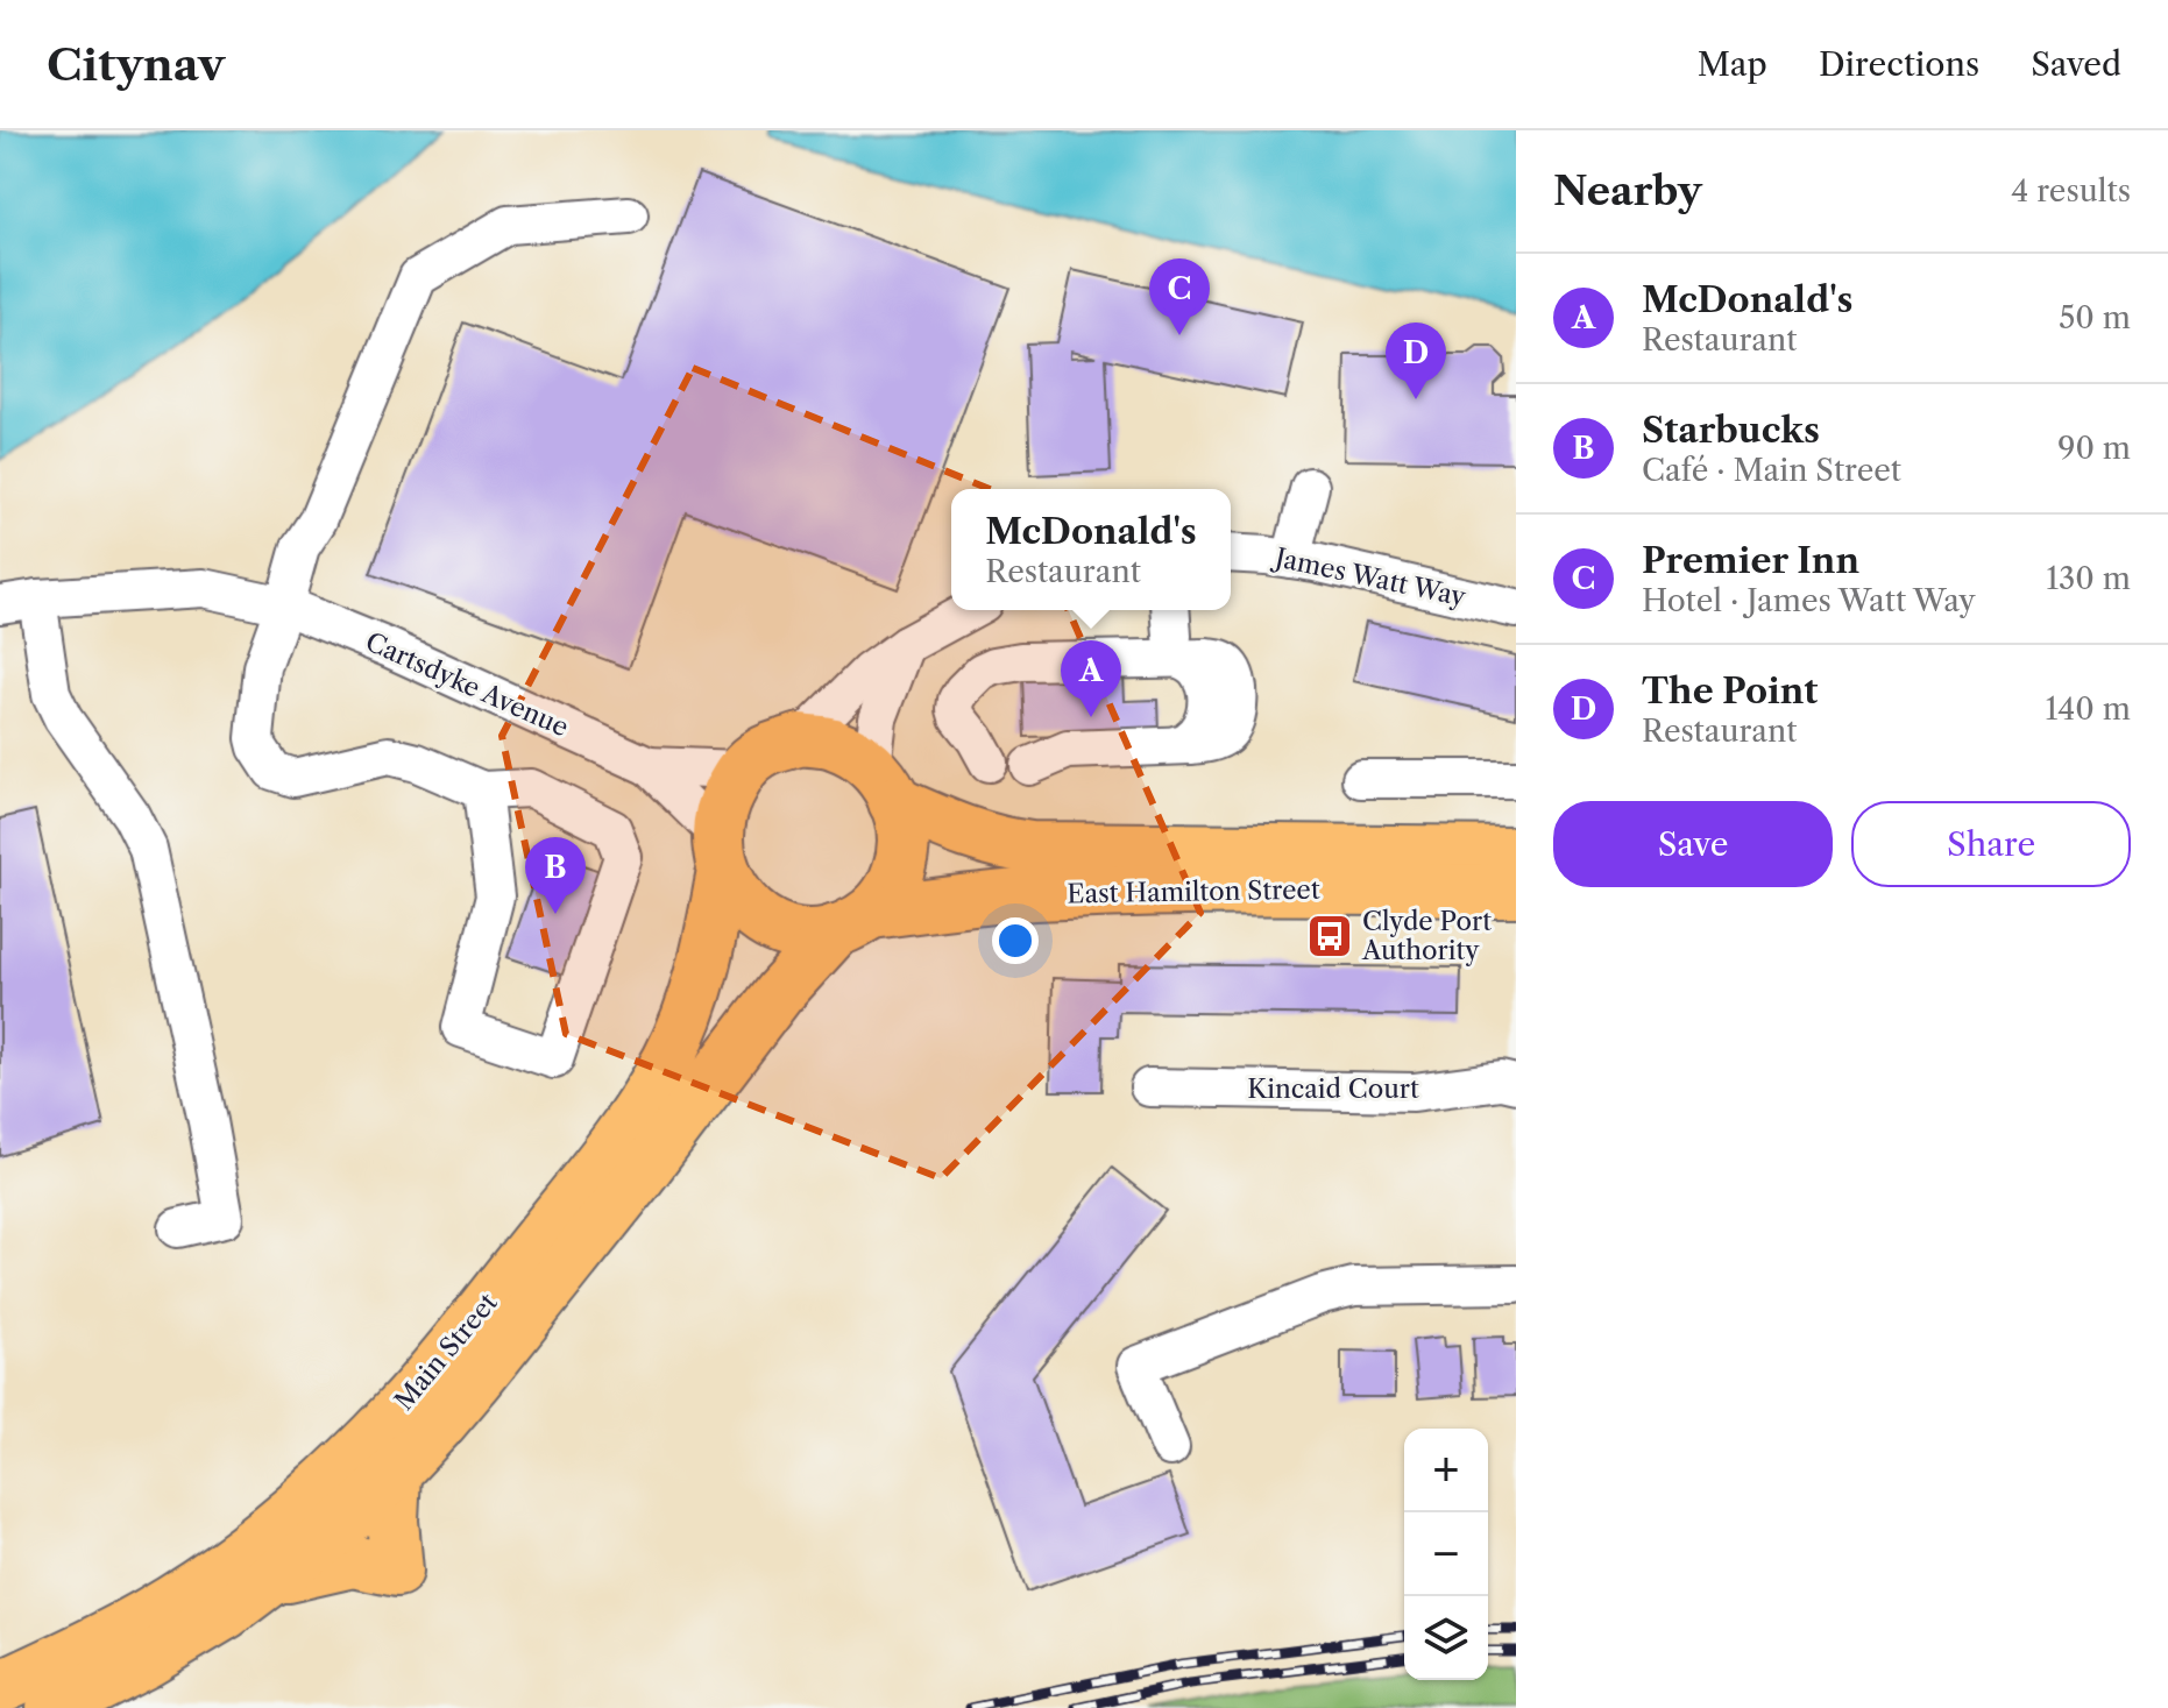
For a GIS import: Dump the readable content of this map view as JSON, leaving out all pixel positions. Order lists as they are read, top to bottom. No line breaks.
{"streets":{"highway":["East Hamilton Street","Main Street"],"street":["James Watt Way","Cartsdyke Avenue","Kincaid Court"]},"crossings":[["Cartsdyke Avenue","East Hamilton Street"],["Cartsdyke Avenue","Main Street"],["East Hamilton Street","Main Street"]],"places":{"bus stop":["Clyde Port Authority"]},"page":{"header":"Citynav","nav":["Map","Directions","Saved"],"heading":["Nearby","4 results"],"list":[{"mark":"A","name":"McDonald's","note":"Restaurant","value":"50 m"},{"mark":"B","name":"Starbucks","note":"Café · Main Street","value":"90 m"},{"mark":"C","name":"Premier Inn","note":"Hotel · James Watt Way","value":"130 m"},{"mark":"D","name":"The Point","note":"Restaurant","value":"140 m"}],"pins":["C","D","A","B"],"popup":["McDonald's","Restaurant"],"buttons":["Save","Share"],"map_buttons":["+","−"]}}
